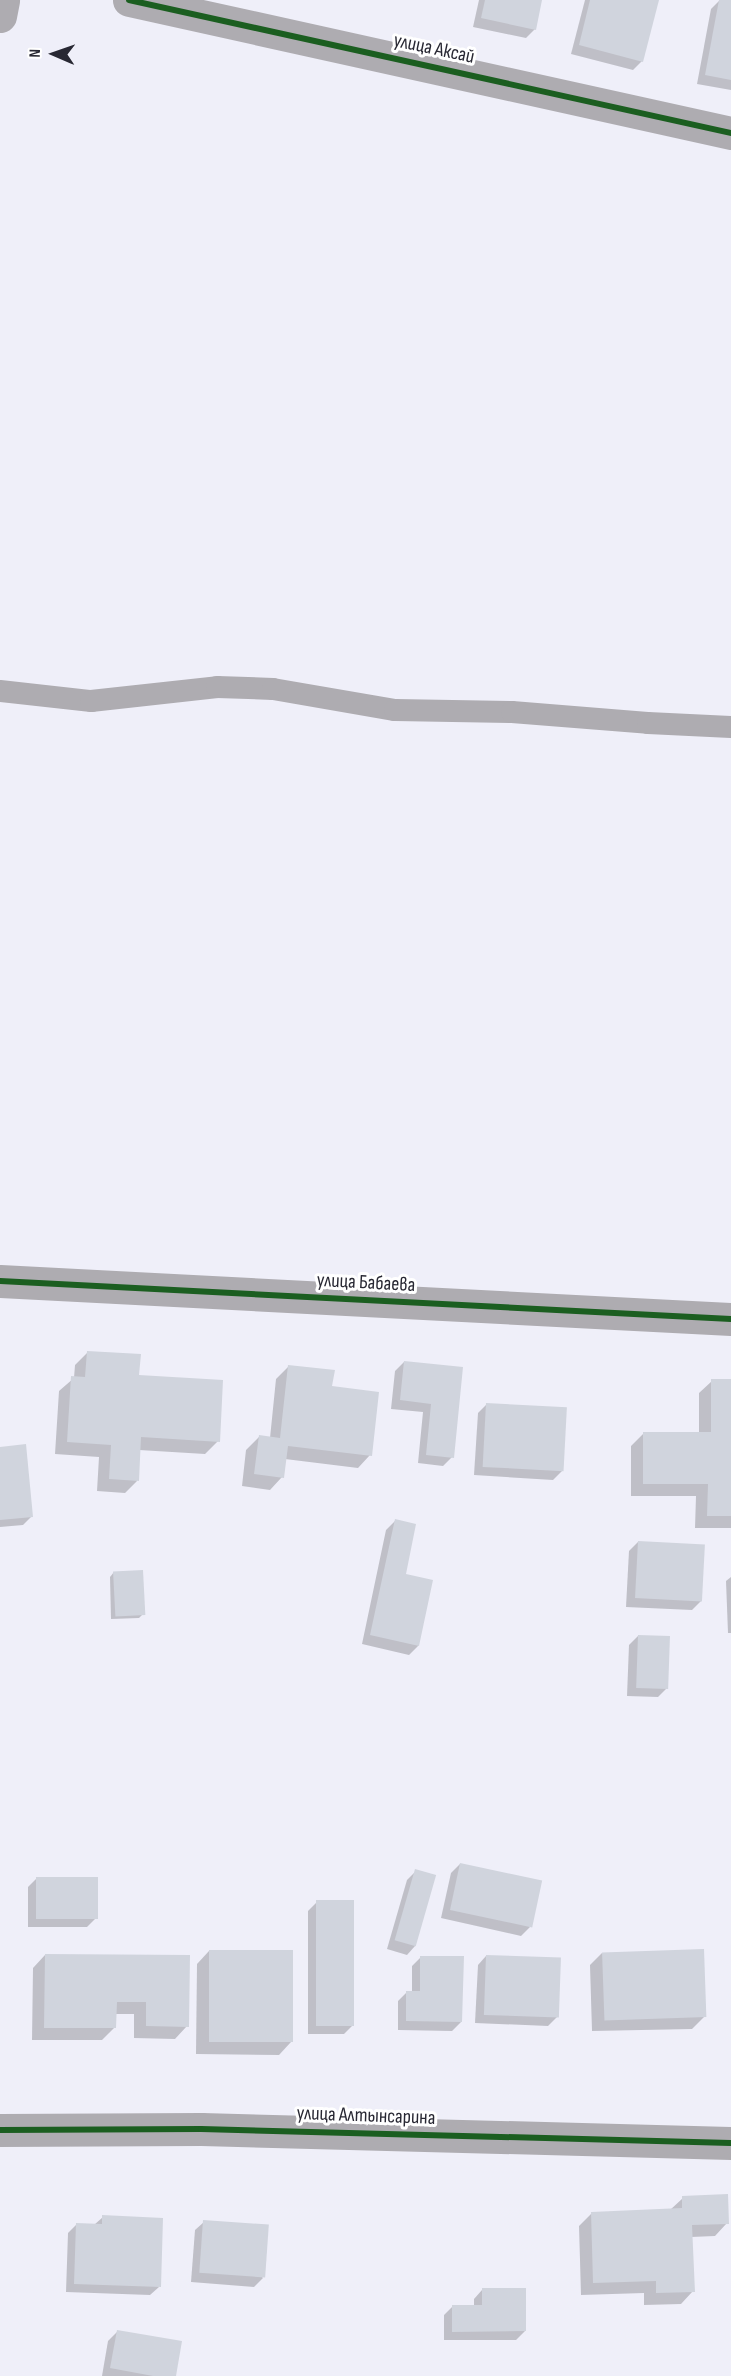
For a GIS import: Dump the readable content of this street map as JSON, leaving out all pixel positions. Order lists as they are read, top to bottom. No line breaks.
{"streets":{"street":["улица Аксай","улица Бабаева","улица Алтынсарина"]},"north":"left"}
